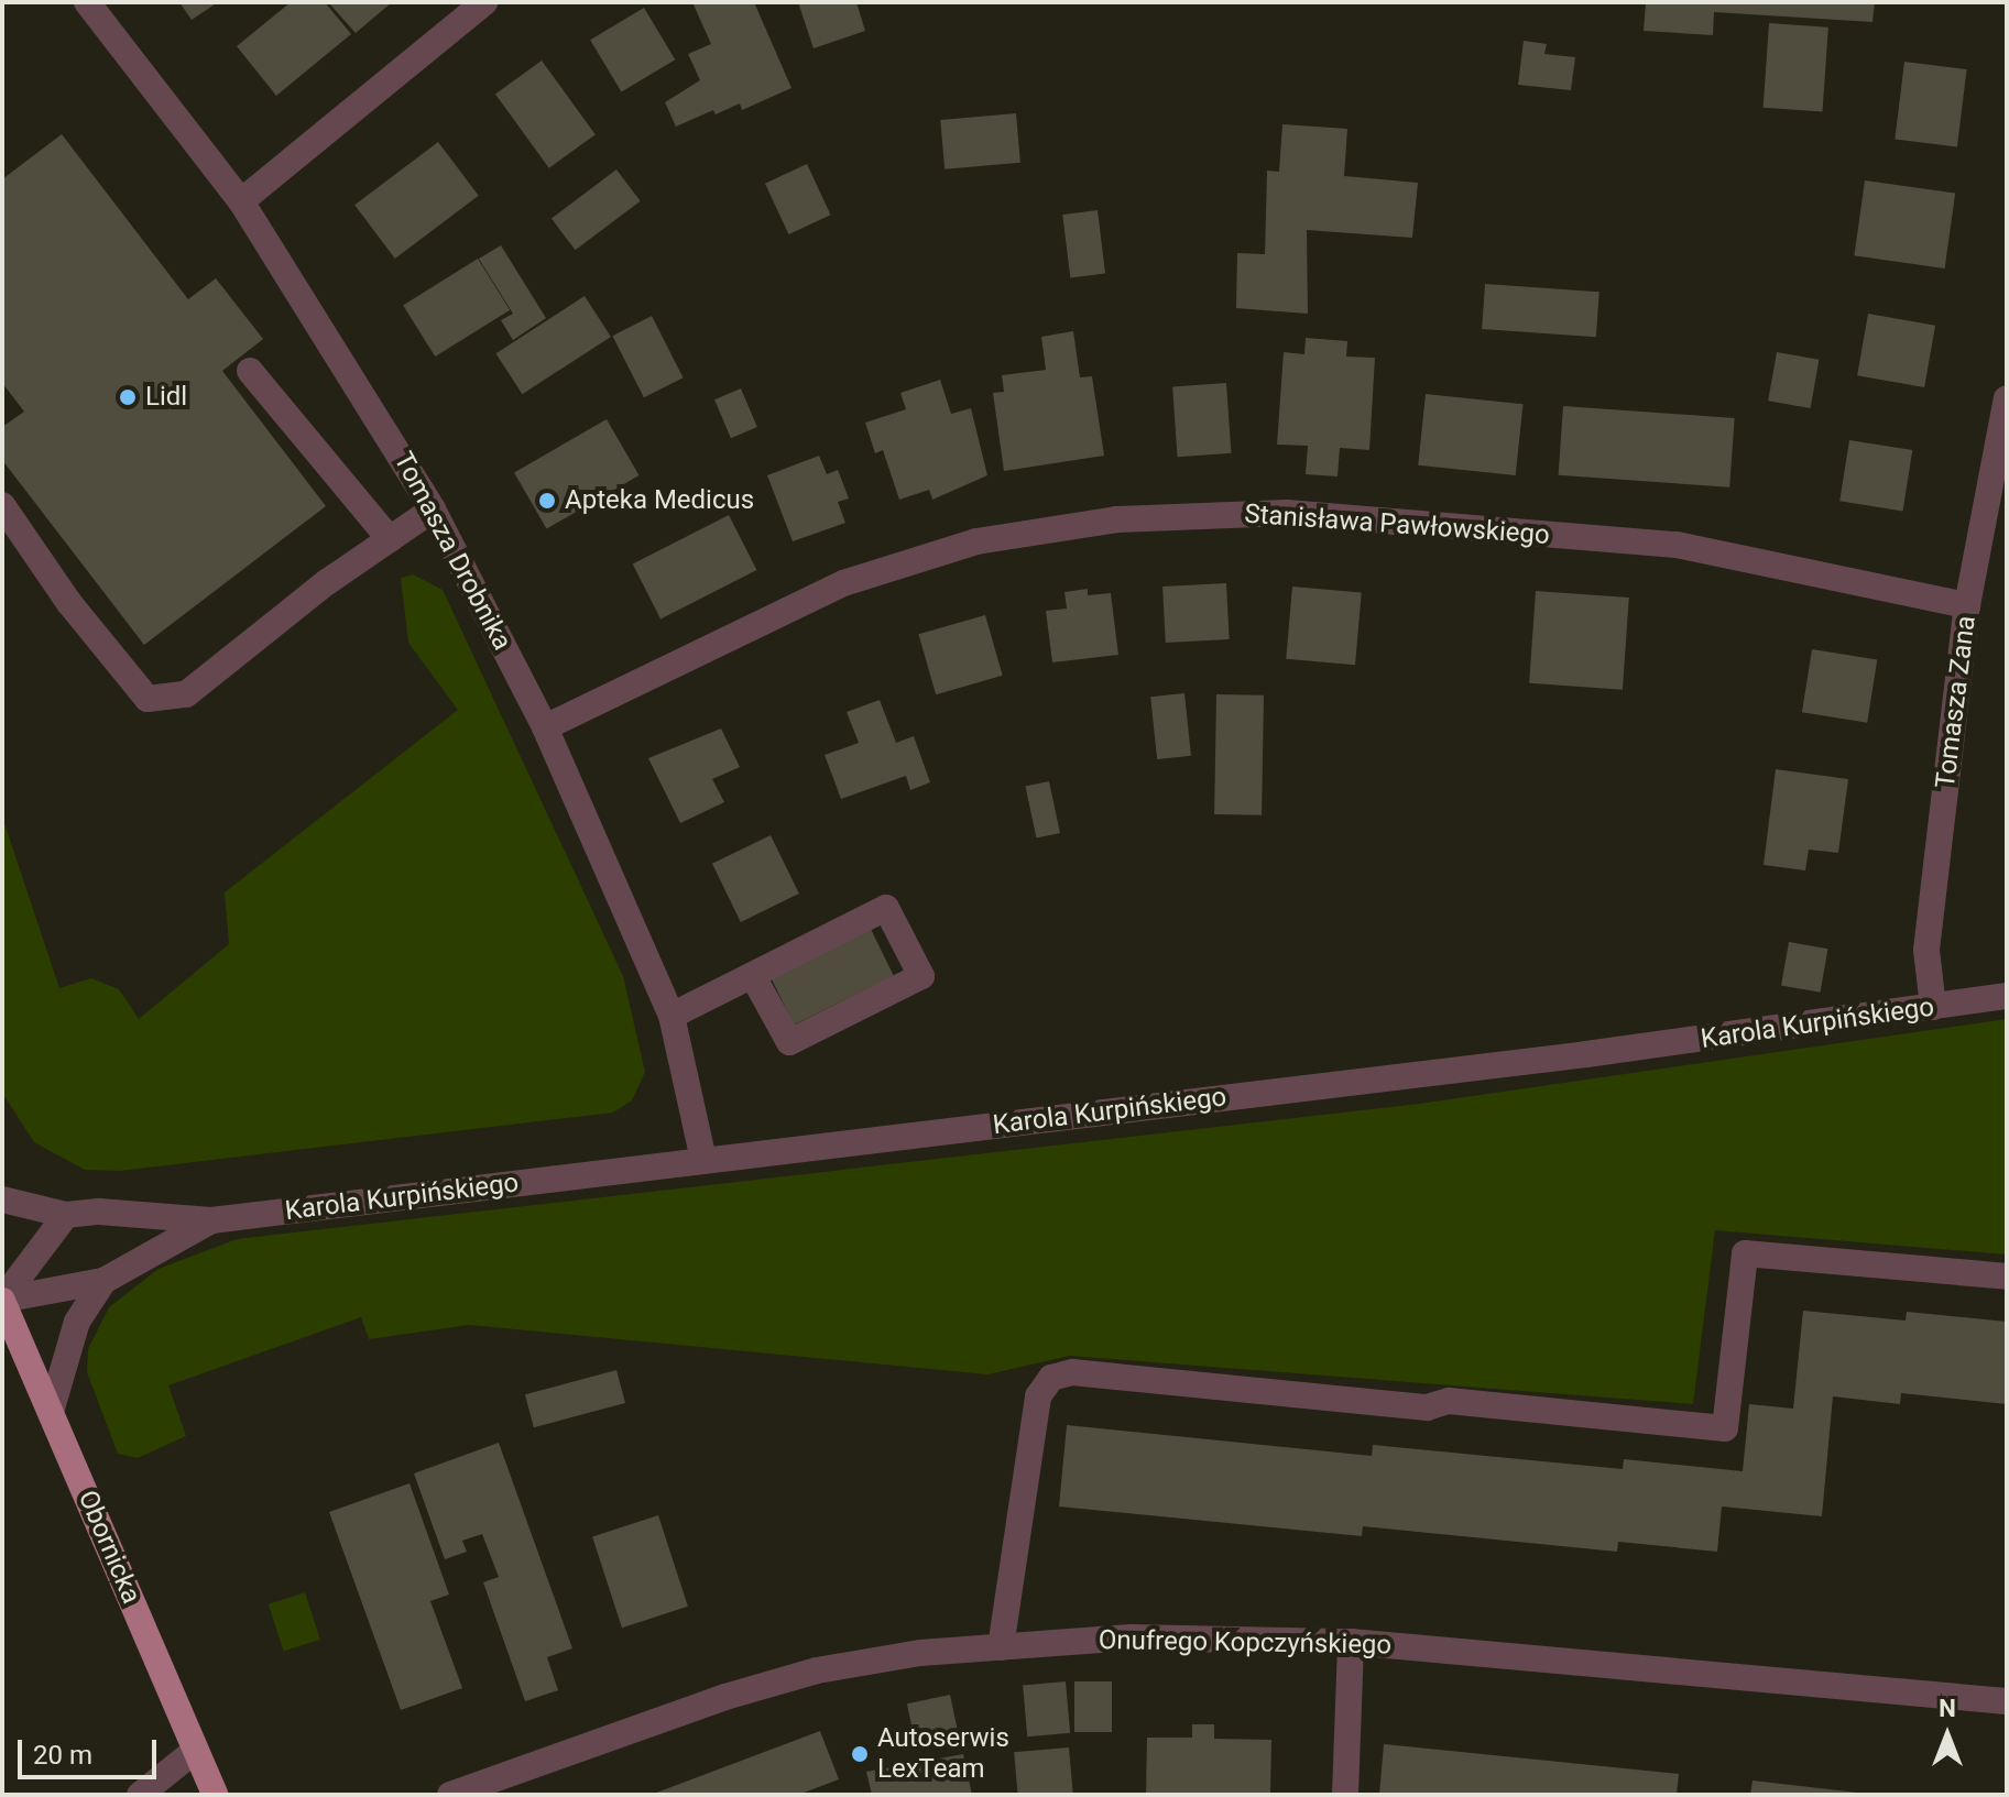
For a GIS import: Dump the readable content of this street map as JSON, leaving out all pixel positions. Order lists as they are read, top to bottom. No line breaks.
{"streets":{"main road":["Obornicka"],"street":["Stanisława Pawłowskiego","Tomasza Drobnika","Tomasza Zana","Karola Kurpińskiego","Onufrego Kopczyńskiego"]},"crossings":[["Stanisława Pawłowskiego","Tomasza Drobnika"],["Stanisława Pawłowskiego","Tomasza Zana"],["Tomasza Drobnika","Karola Kurpińskiego"],["Tomasza Zana","Karola Kurpińskiego"],["Karola Kurpińskiego","Obornicka"]],"places":["Lidl","Apteka Medicus","Autoserwis LexTeam"],"scale_bar":"20 m","north":"top"}
